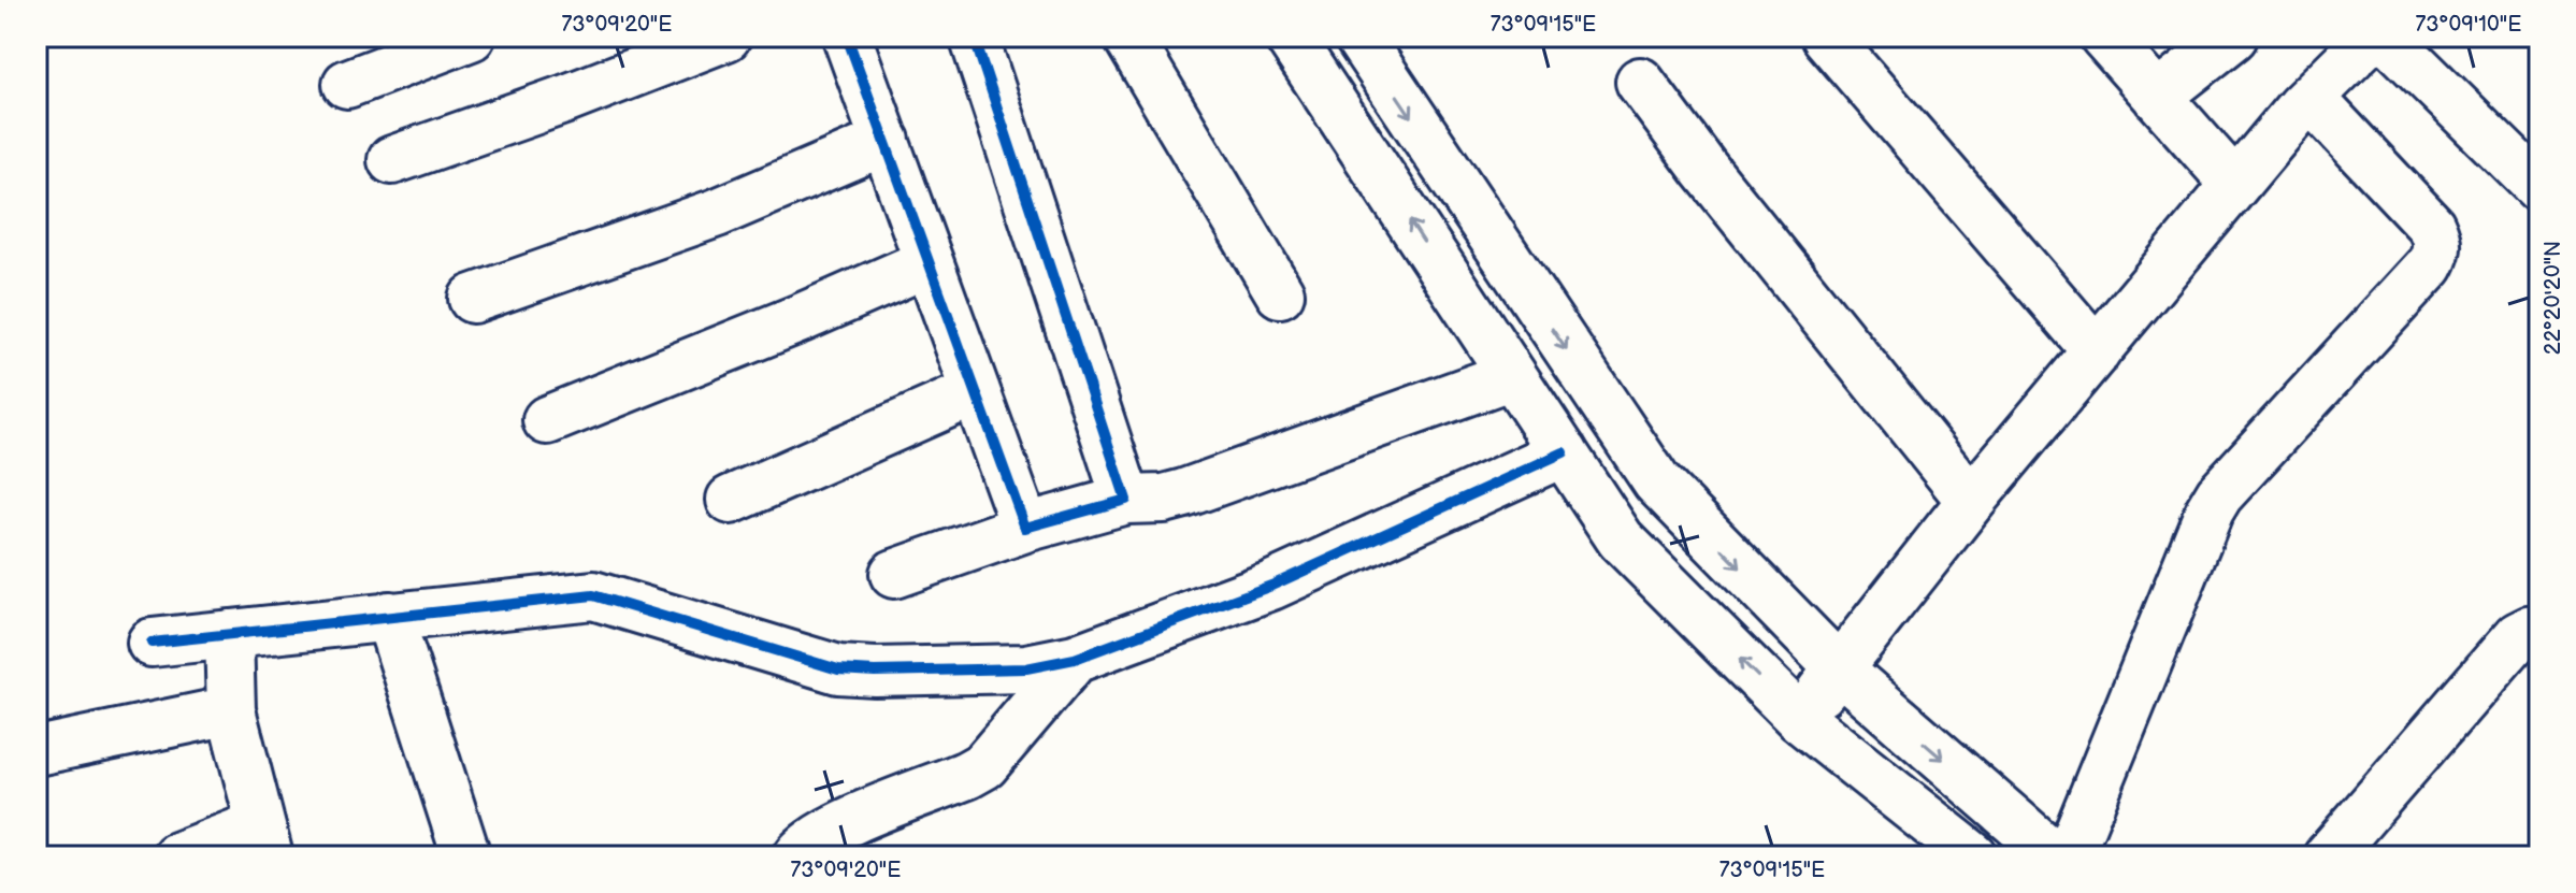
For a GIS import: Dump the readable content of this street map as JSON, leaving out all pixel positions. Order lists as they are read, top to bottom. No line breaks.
{"coordinates":["73°09'20\"E","73°09'15\"E","73°09'10\"E","22°20'20\"N"]}
